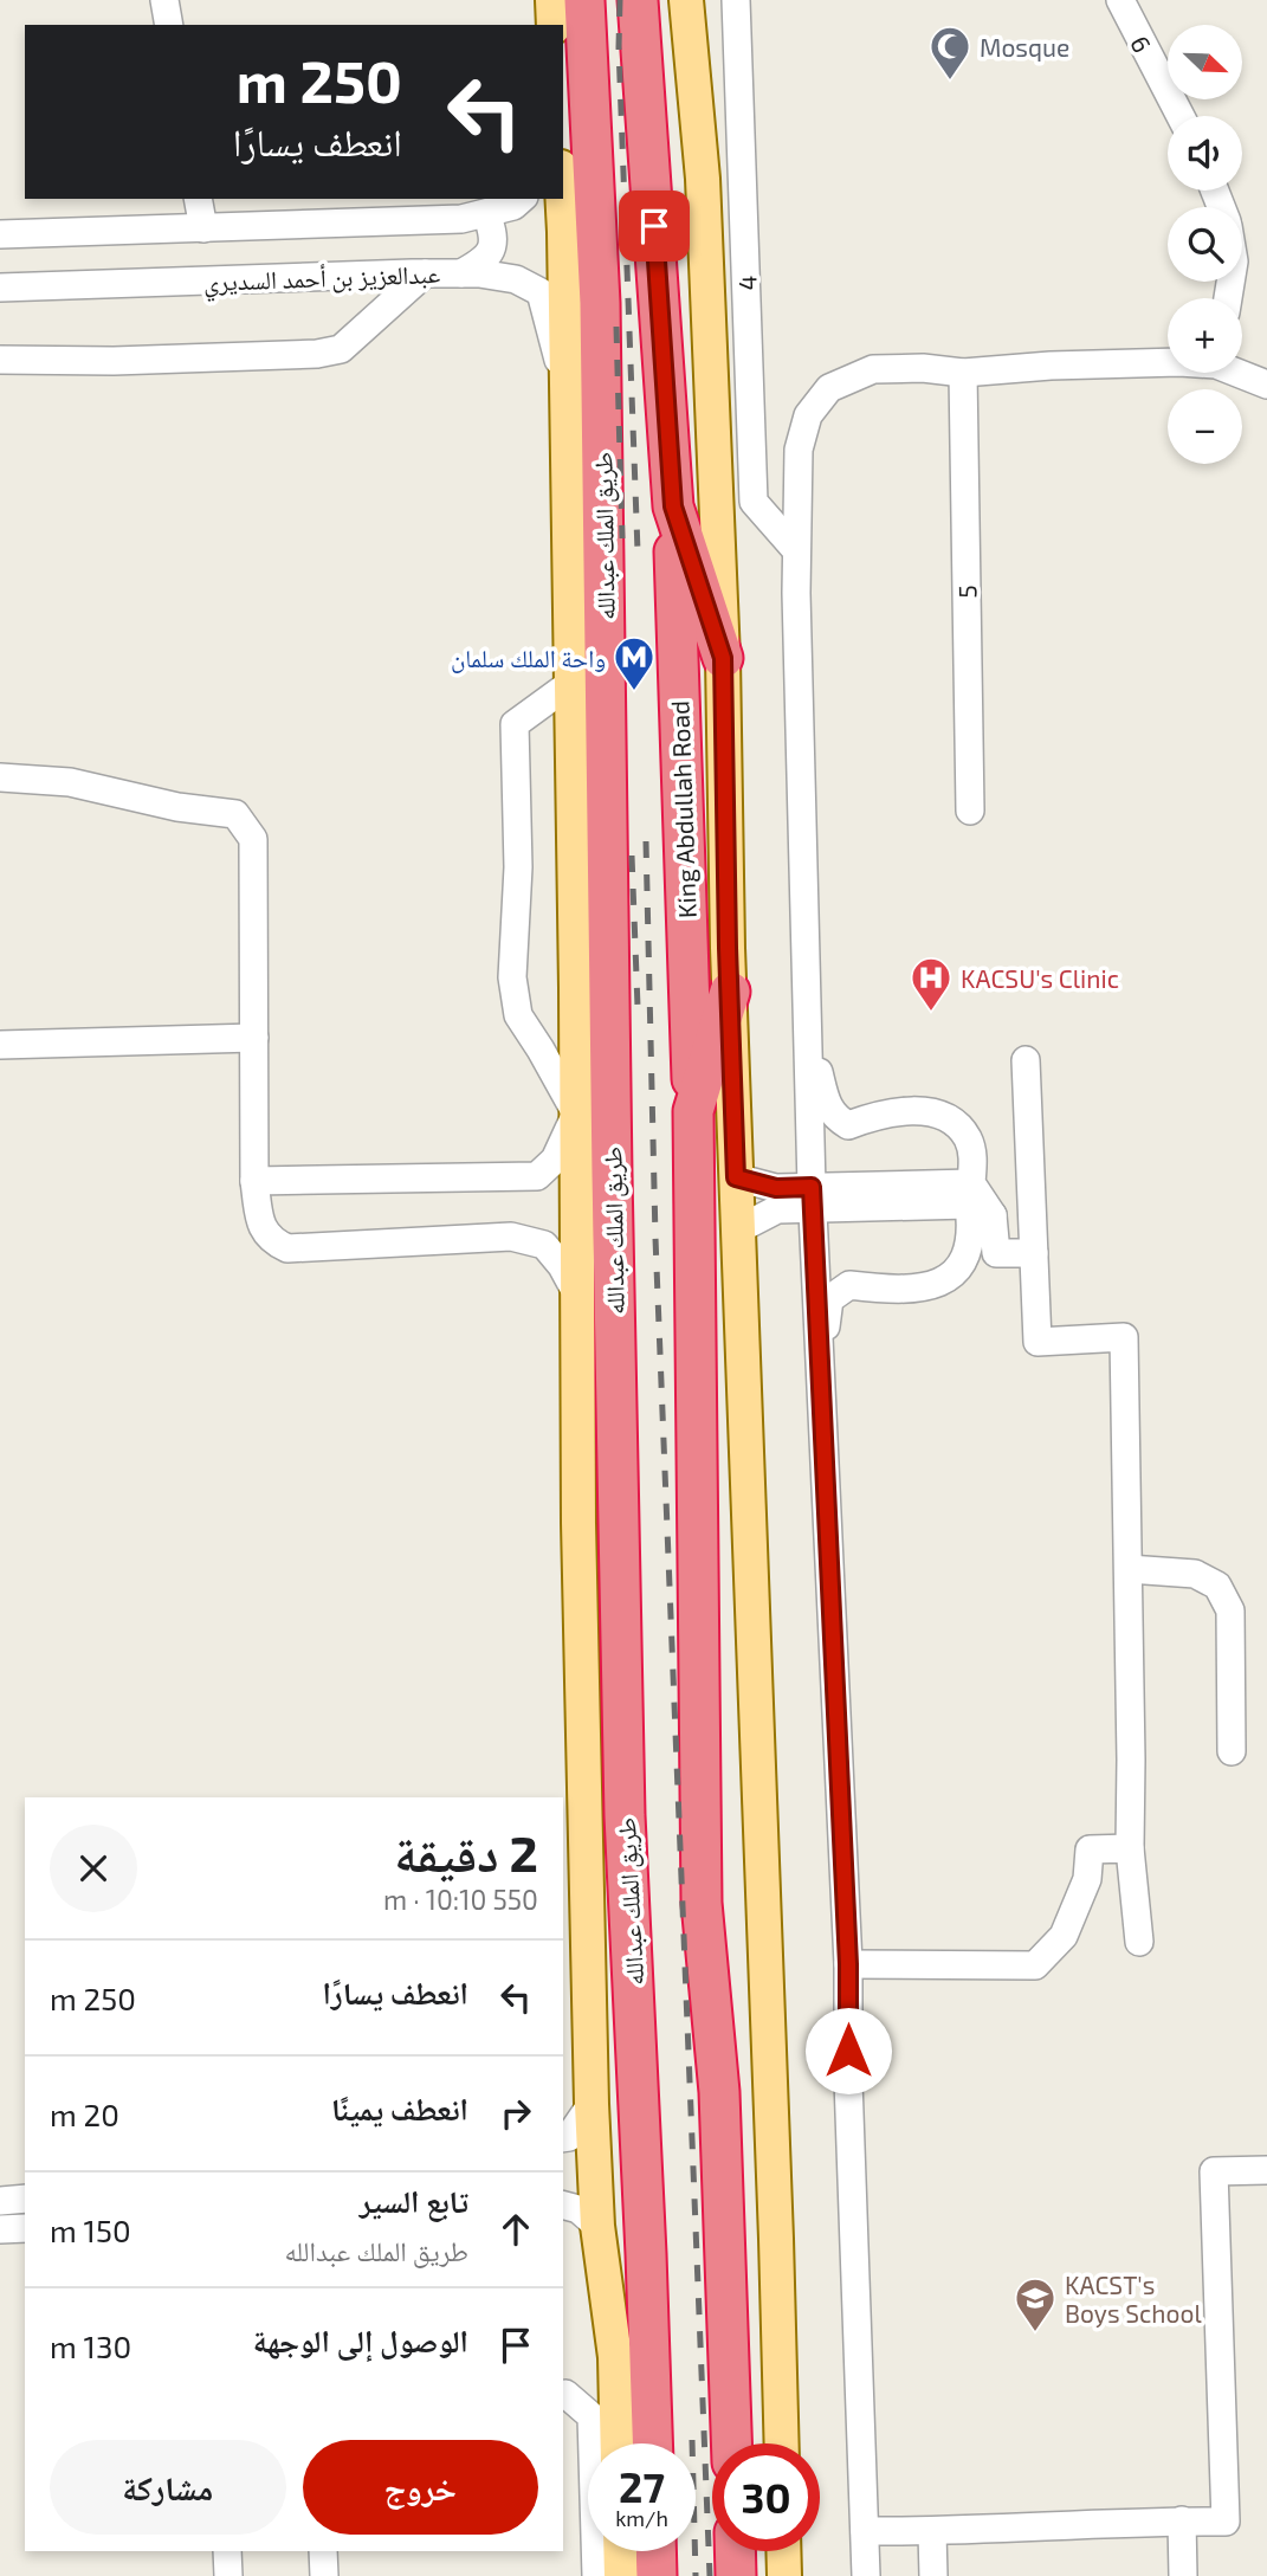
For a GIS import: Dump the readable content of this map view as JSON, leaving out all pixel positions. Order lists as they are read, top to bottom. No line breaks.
{"streets":{"highway":["طريق الملك عبدالله","King Abdullah Road"],"street":["6","عبدالعزيز بن أحمد السديري","4","5"]},"places":{"mosque":["Mosque"],"metro station":["واحة الملك سلمان"],"hospital":["KACSU's Clinic"],"school or university":["KACST's Boys School"]},"north":"bottom right","page":{"map_buttons":["+","−"],"turn":["250 m","انعطف يسارًا"],"heading":["2 دقيقة","550 m · 10:10"],"list":[{"name":"انعطف يسارًا","value":"250 m"},{"name":"انعطف يمينًا","value":"20 m"},{"name":"تابع السير","note":"طريق الملك عبدالله","value":"150 m"},{"name":"الوصول إلى الوجهة","value":"130 m"}],"buttons":["خروج","مشاركة"],"speed":"27 km/h","limit":"30"}}
